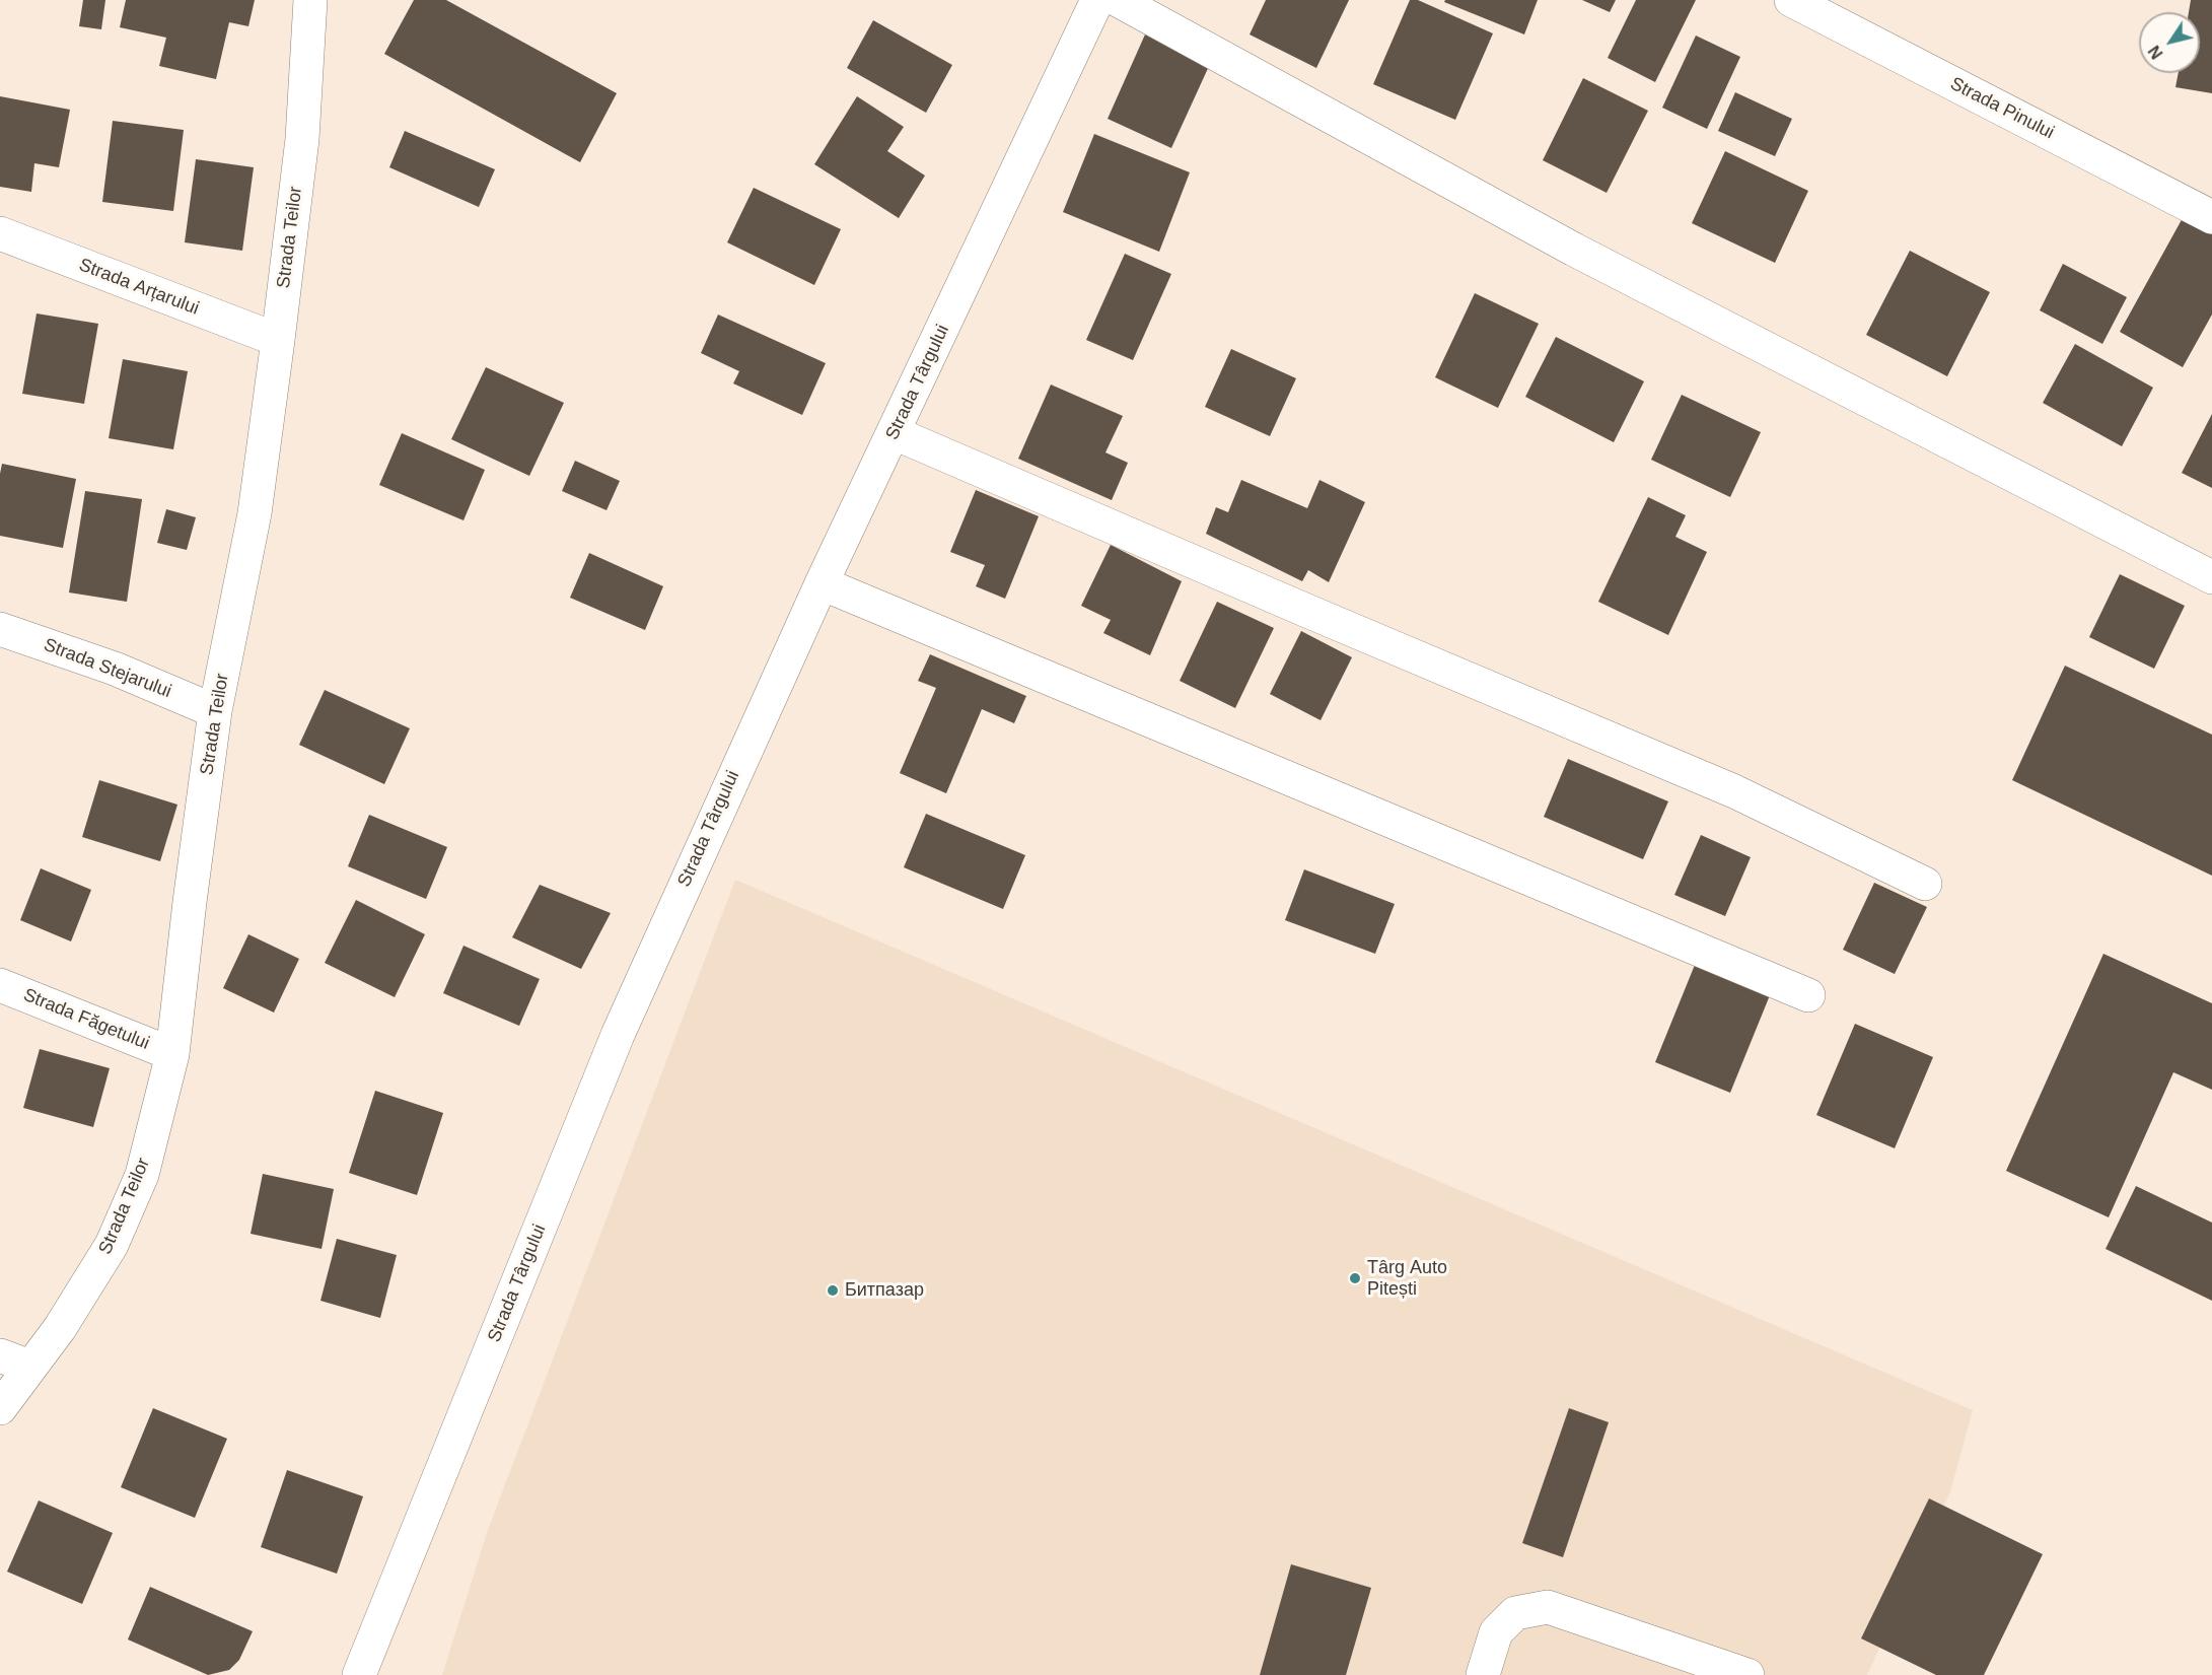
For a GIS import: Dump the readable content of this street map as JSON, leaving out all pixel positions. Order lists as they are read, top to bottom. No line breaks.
{"streets":{"street":["Strada Pinului","Strada Teilor","Strada Arțarului","Strada Târgului","Strada Stejarului","Strada Făgetului"]},"crossings":[["Strada Teilor","Strada Arțarului"],["Strada Teilor","Strada Stejarului"],["Strada Teilor","Strada Făgetului"]],"places":["Târg Auto Pitești","Битпазар"],"north":"bottom left"}
